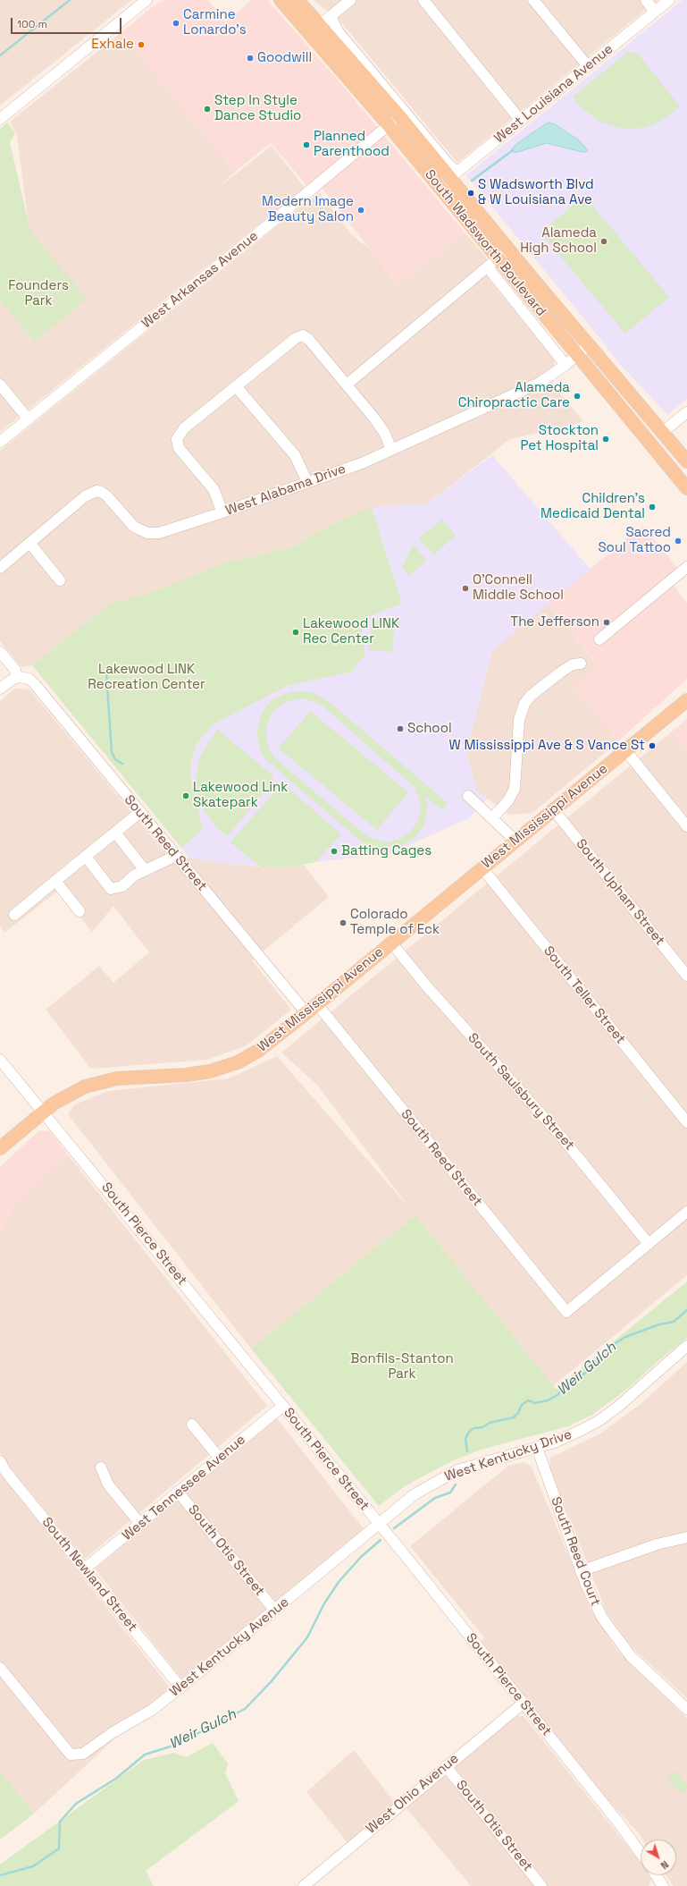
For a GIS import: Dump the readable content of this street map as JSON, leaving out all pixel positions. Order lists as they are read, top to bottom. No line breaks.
{"streets":{"main road":["South Wadsworth Boulevard","West Mississippi Avenue"],"street":["West Louisiana Avenue","West Arkansas Avenue","West Alabama Drive","South Reed Street","South Upham Street","South Teller Street","South Saulsbury Street","South Pierce Street","West Kentucky Drive","West Tennessee Avenue","South Otis Street","South Reed Court","South Newland Street","West Kentucky Avenue","West Ohio Avenue"]},"crossings":[["West Louisiana Avenue","South Wadsworth Boulevard"],["South Wadsworth Boulevard","West Arkansas Avenue"],["South Wadsworth Boulevard","West Alabama Drive"],["West Mississippi Avenue","South Reed Street"],["West Mississippi Avenue","South Upham Street"],["West Mississippi Avenue","South Teller Street"],["West Mississippi Avenue","South Saulsbury Street"],["West Mississippi Avenue","South Pierce Street"],["South Reed Street","South Saulsbury Street"],["South Pierce Street","West Kentucky Drive"],["South Pierce Street","West Tennessee Avenue"],["South Pierce Street","West Kentucky Avenue"],["South Pierce Street","West Ohio Avenue"],["West Kentucky Drive","South Reed Court"],["West Kentucky Drive","West Kentucky Avenue"],["West Tennessee Avenue","South Otis Street"],["West Tennessee Avenue","South Newland Street"],["South Otis Street","West Kentucky Avenue"],["South Otis Street","West Ohio Avenue"],["South Newland Street","West Kentucky Avenue"]],"water":["Weir Gulch"],"parks":["Founders Park","Lakewood LINK Recreation Center","Bonfils-Stanton Park"],"places":["Carmine Lonardo's","Exhale","Goodwill","Step In Style Dance Studio","Planned Parenthood","S Wadsworth Blvd & W Louisiana Ave","Modern Image Beauty Salon","Alameda High School","Alameda Chiropractic Care","Stockton Pet Hospital","Children's Medicaid Dental","Sacred Soul Tattoo","O'Connell Middle School","The Jefferson","Lakewood LINK Rec Center","School","W Mississippi Ave & S Vance St","Lakewood Link Skatepark","Batting Cages","Colorado Temple of Eck"],"scale_bar":"100 m","north":"bottom right"}
